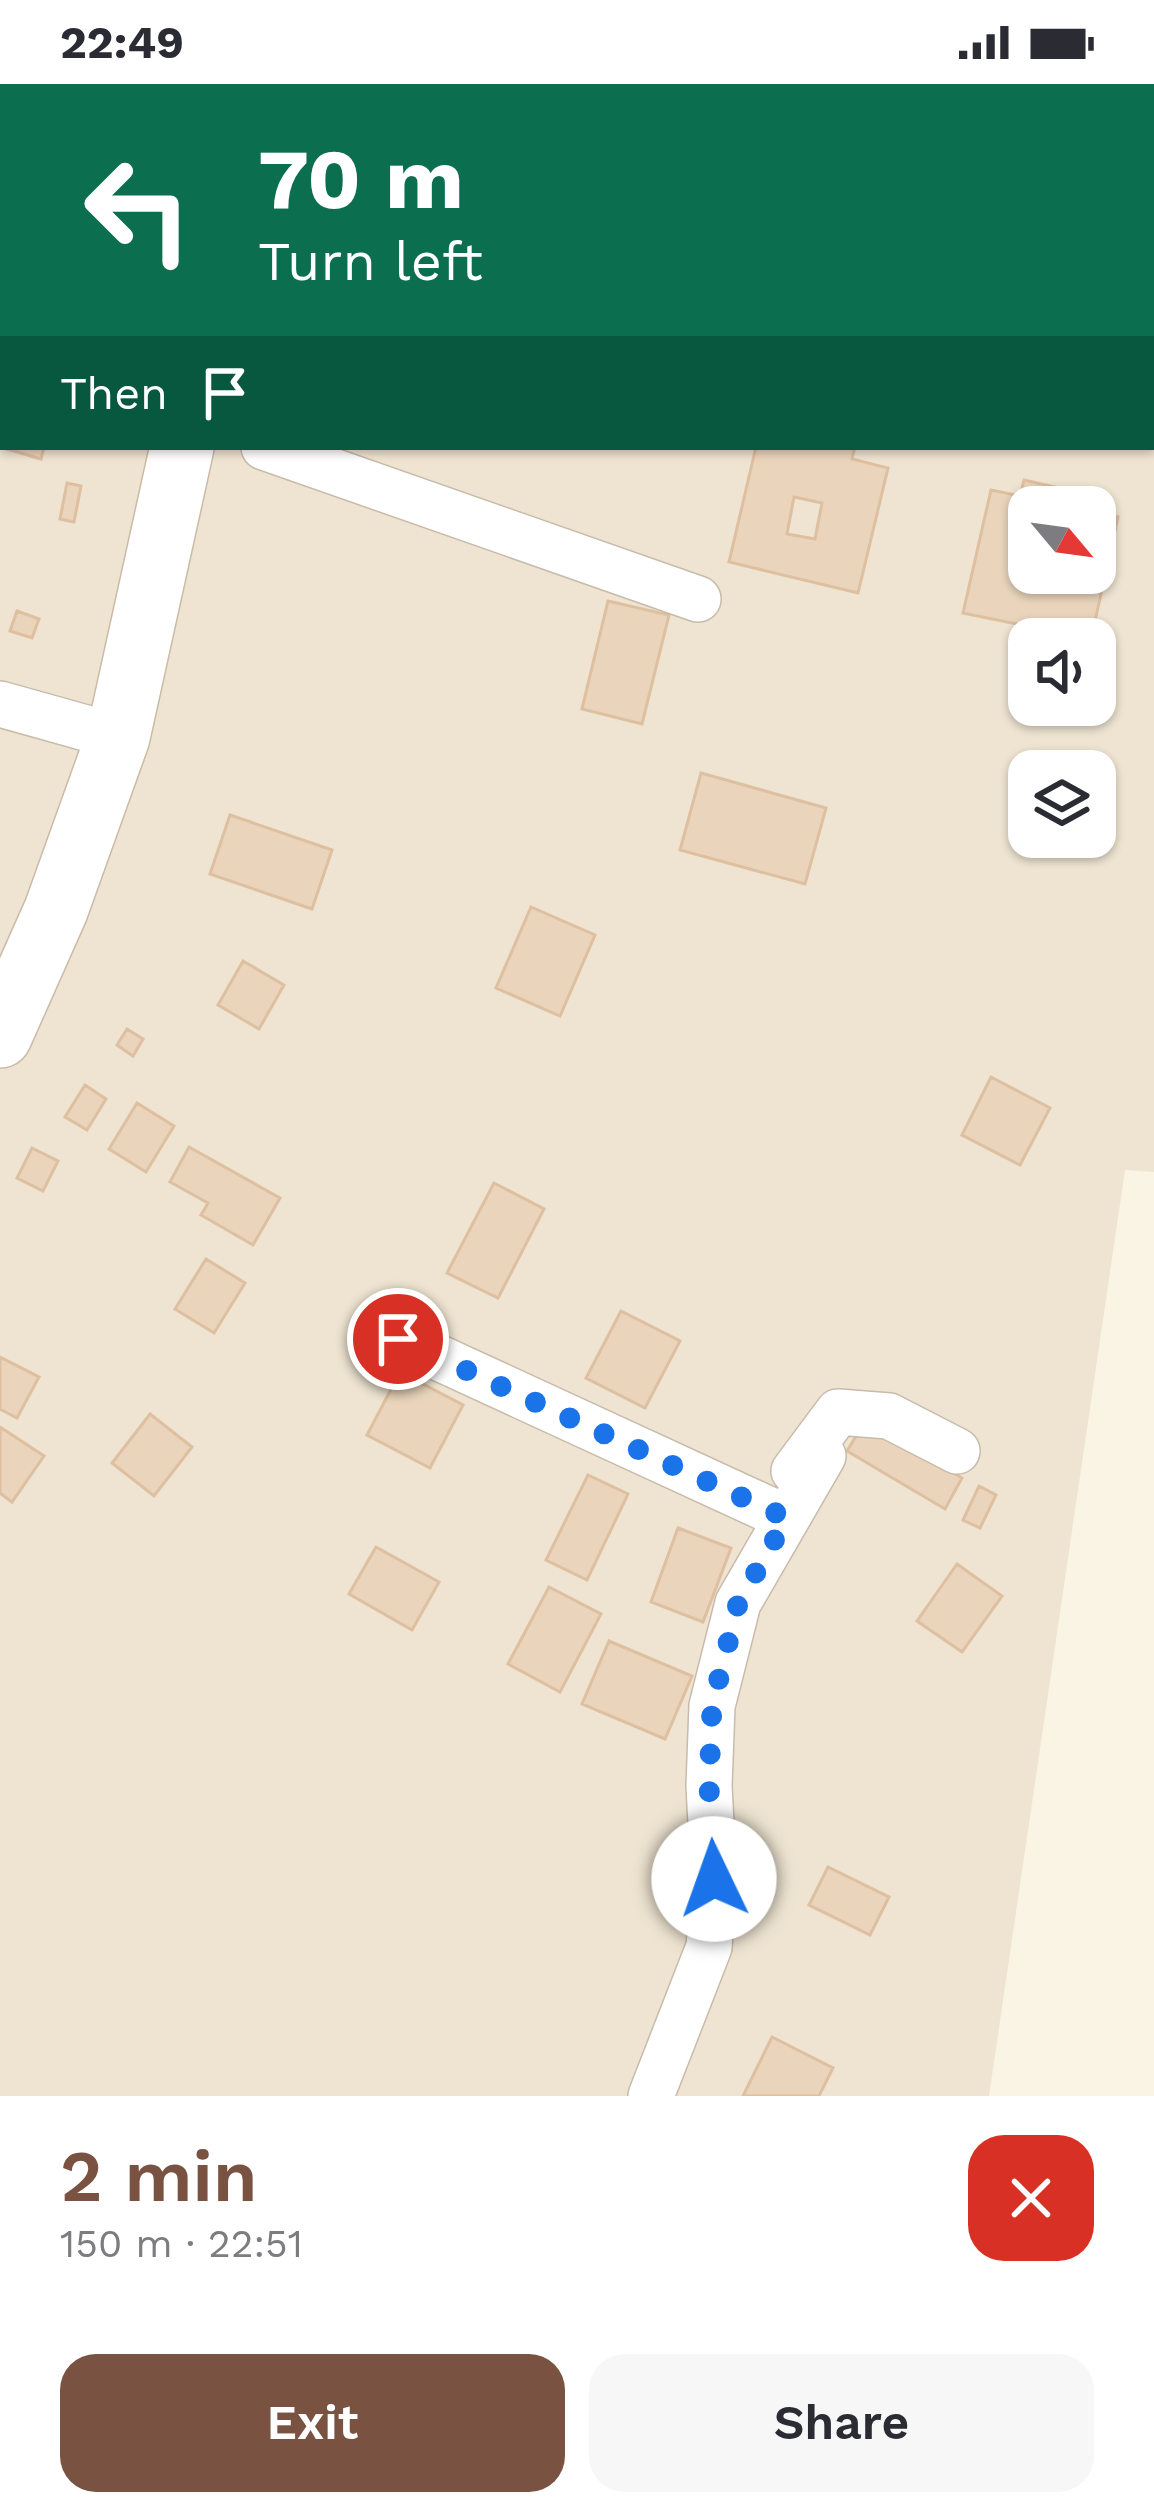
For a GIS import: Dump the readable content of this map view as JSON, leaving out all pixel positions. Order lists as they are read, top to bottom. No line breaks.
{"north":"bottom right","page":{"status":"22:49","turn":["70 m","Turn left"],"then":"Then","heading":["2 min","150 m · 22:51"],"buttons":["Exit","Share"]}}
